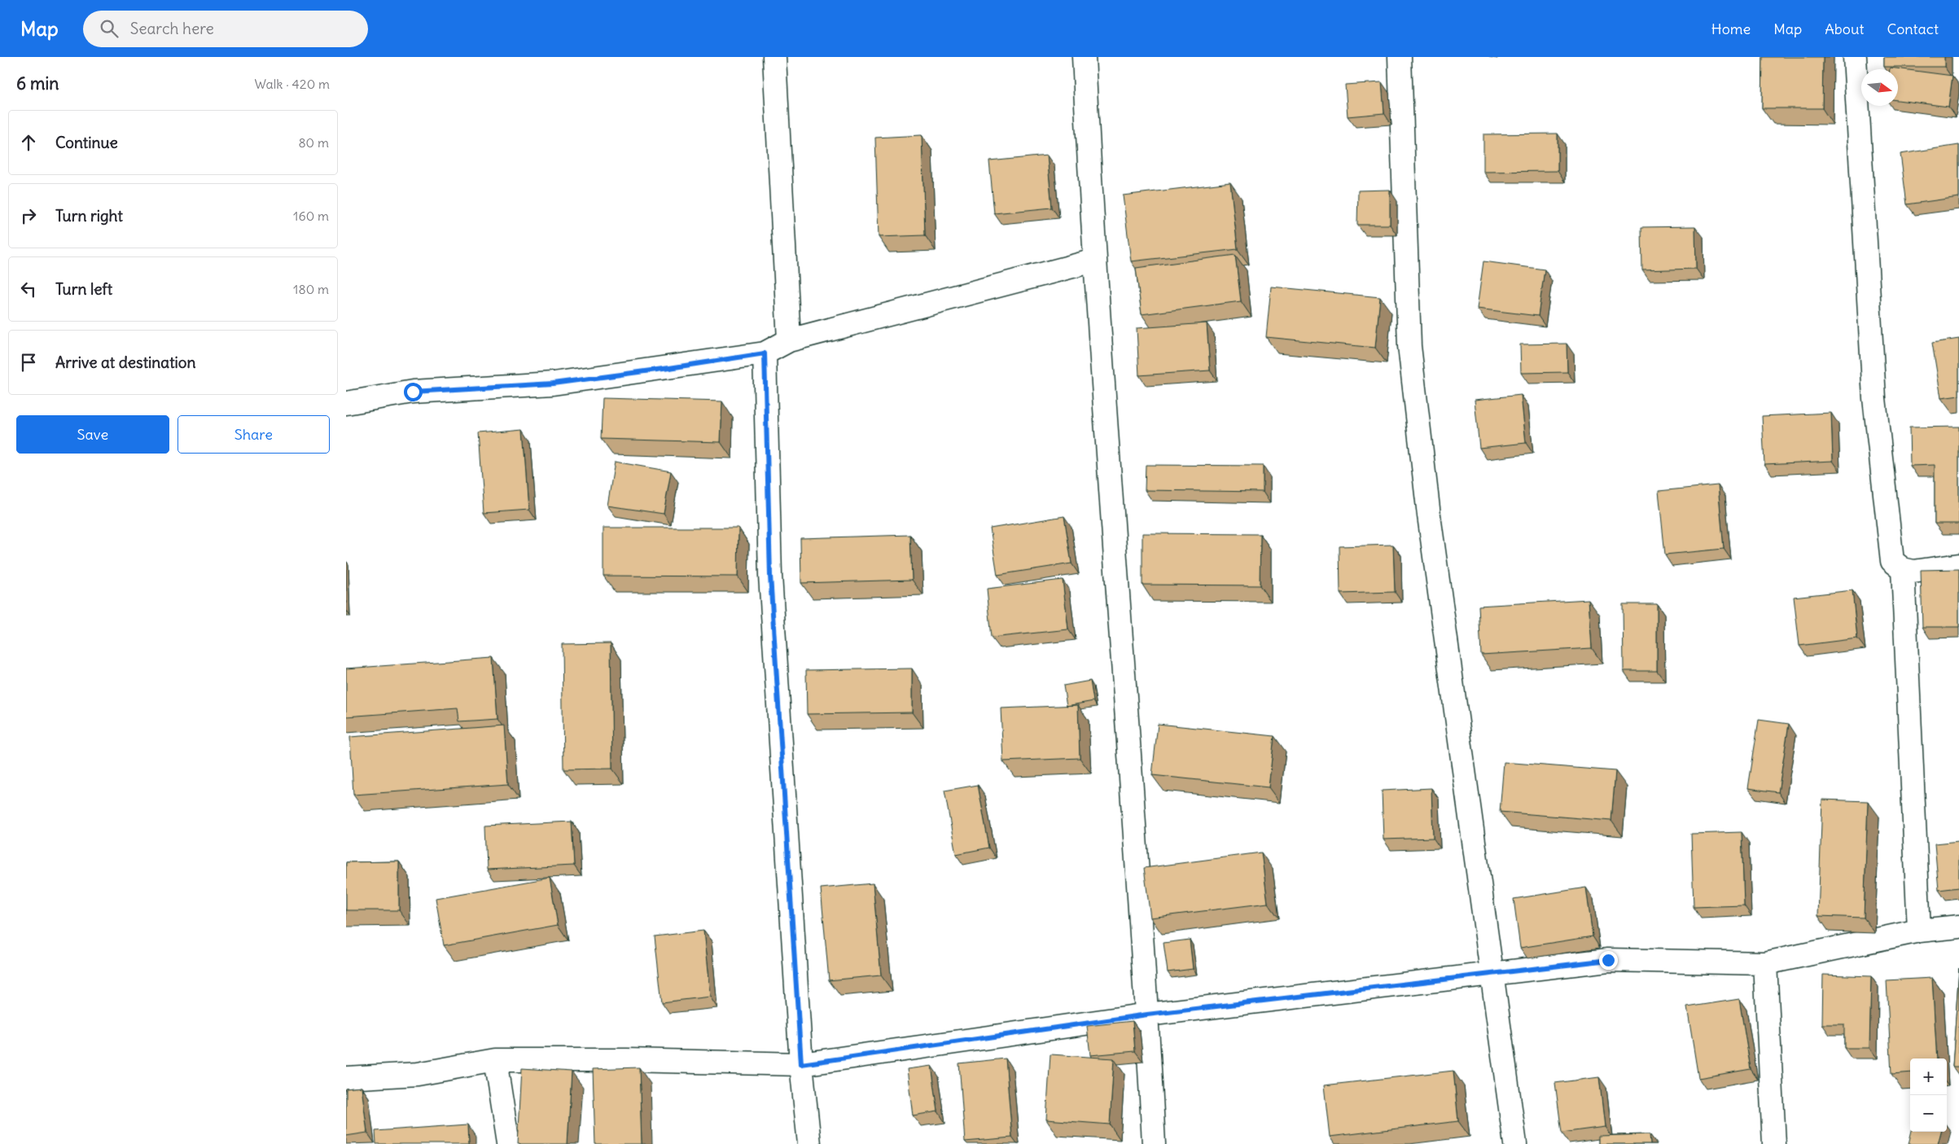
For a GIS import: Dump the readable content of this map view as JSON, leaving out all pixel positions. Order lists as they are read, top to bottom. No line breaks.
{"north":"right","page":{"header":"Map","search":"Search here","nav":["Home","Map","About","Contact"],"heading":["6 min","Walk · 420 m"],"list":[["Continue","80 m"],["Turn right","160 m"],["Turn left","180 m"],"Arrive at destination"],"buttons":["Save","Share"],"map_buttons":["+","−"]}}
